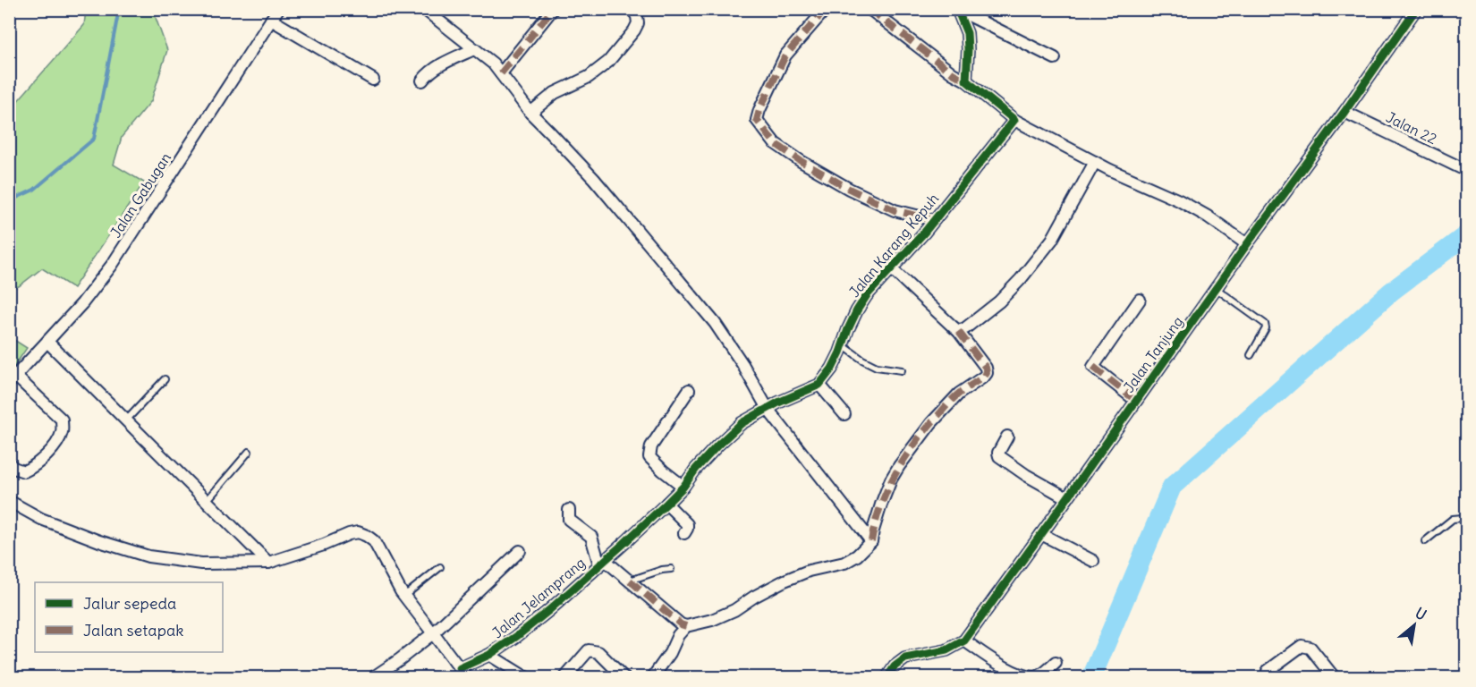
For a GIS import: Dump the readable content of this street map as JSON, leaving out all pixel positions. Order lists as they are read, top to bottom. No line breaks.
{"streets":{"street":["Jalan 22","Jalan Gabugan","Jalan Karang Kepuh","Jalan Tanjung","Jalan Jelamprang"]},"crossings":[["Jalan 22","Jalan Tanjung"]],"legend":["Jalur sepeda","Jalan setapak"],"north":"top right"}
